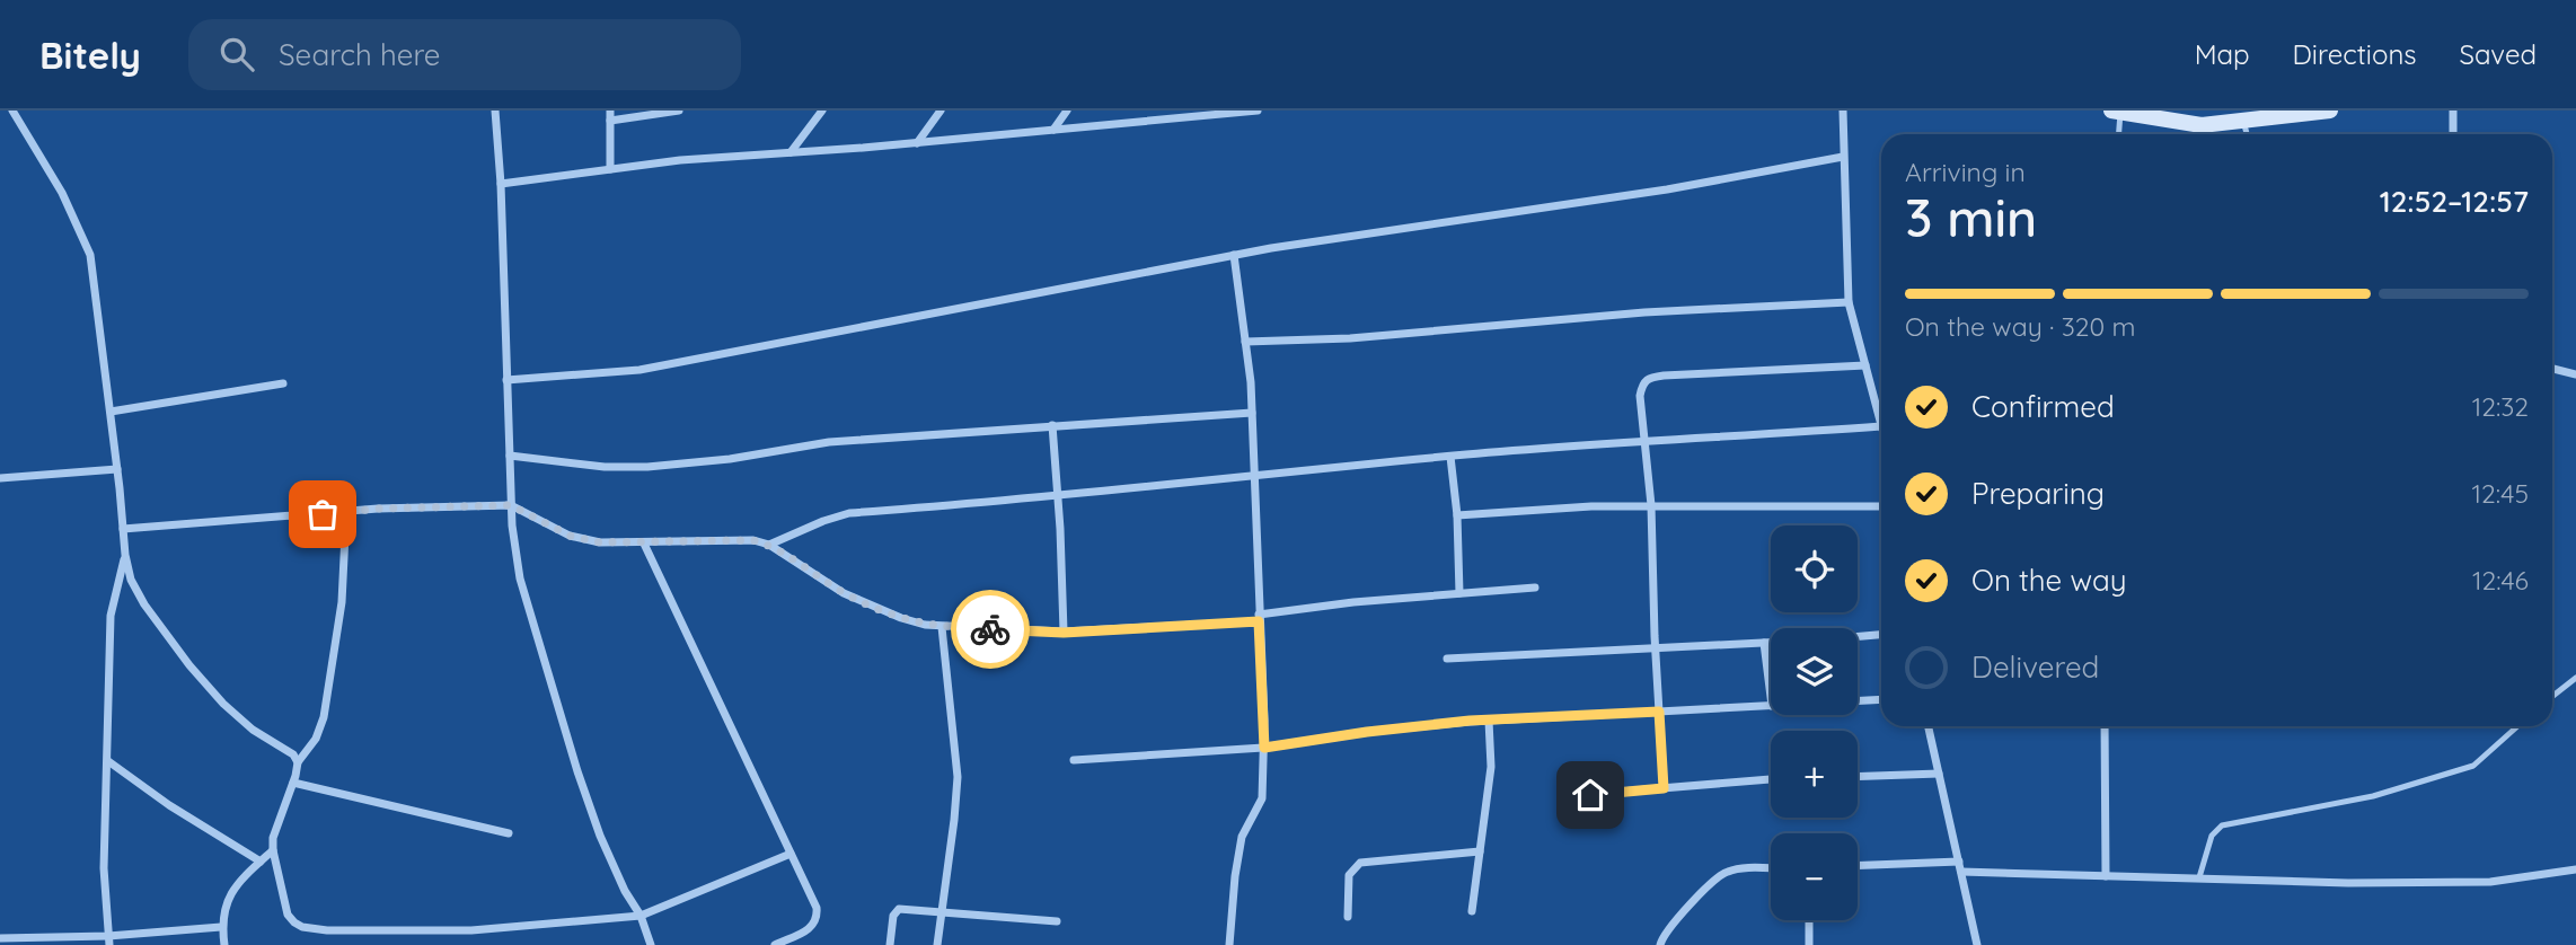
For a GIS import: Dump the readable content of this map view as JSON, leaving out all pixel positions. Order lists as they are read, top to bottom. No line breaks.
{"page":{"header":"Bitely","search":"Search here","nav":["Map","Directions","Saved"],"heading":["3 min","Arriving in","12:52–12:57"],"bar":"On the way · 320 m","list":[["Confirmed","12:32"],["Preparing","12:45"],["On the way","12:46"],"Delivered"],"map_buttons":["+","−"]}}
